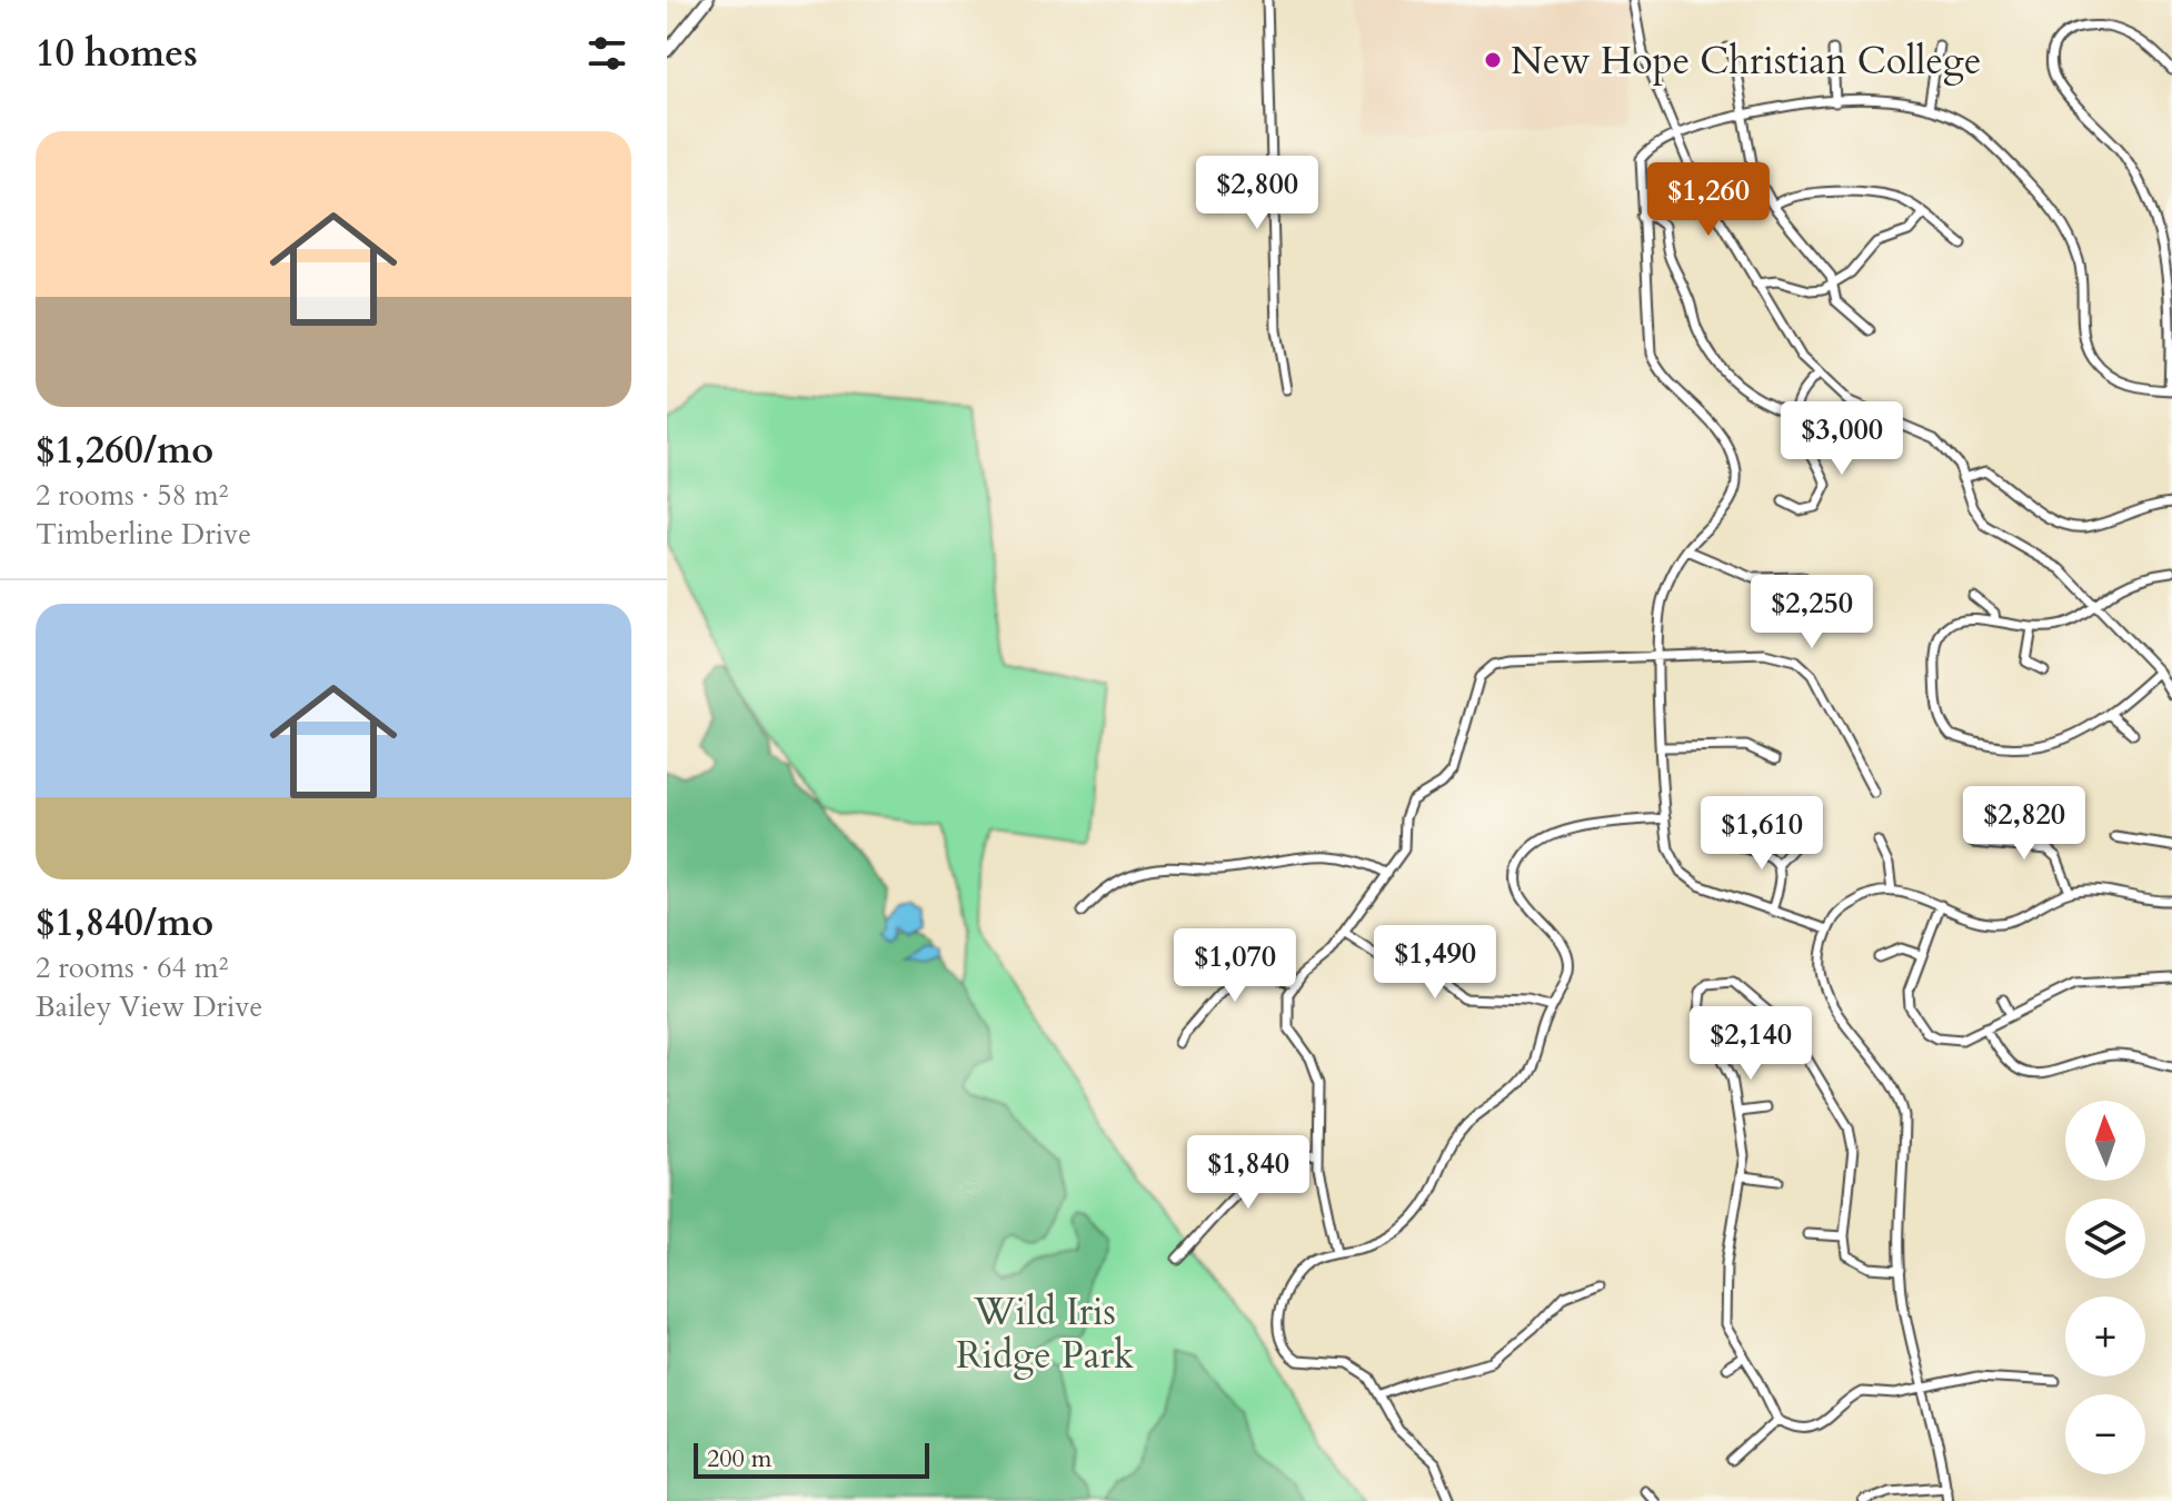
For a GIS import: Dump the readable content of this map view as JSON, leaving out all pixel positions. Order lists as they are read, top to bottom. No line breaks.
{"parks":["Wild Iris Ridge Park"],"places":["New Hope Christian College"],"scale_bar":"200 m","north":"top","page":{"heading":"10 homes","list":[{"name":"$1,260/mo","note":"2 rooms · 58 m² · Timberline Drive"},{"name":"$1,840/mo","note":"2 rooms · 64 m² · Bailey View Drive"}],"price":["$2,800","$1,260","$3,000","$2,250","$2,820","$1,610","$1,490","$1,070","$2,140","$1,840"],"map_buttons":["+","−"],"scale":"200 m"}}
